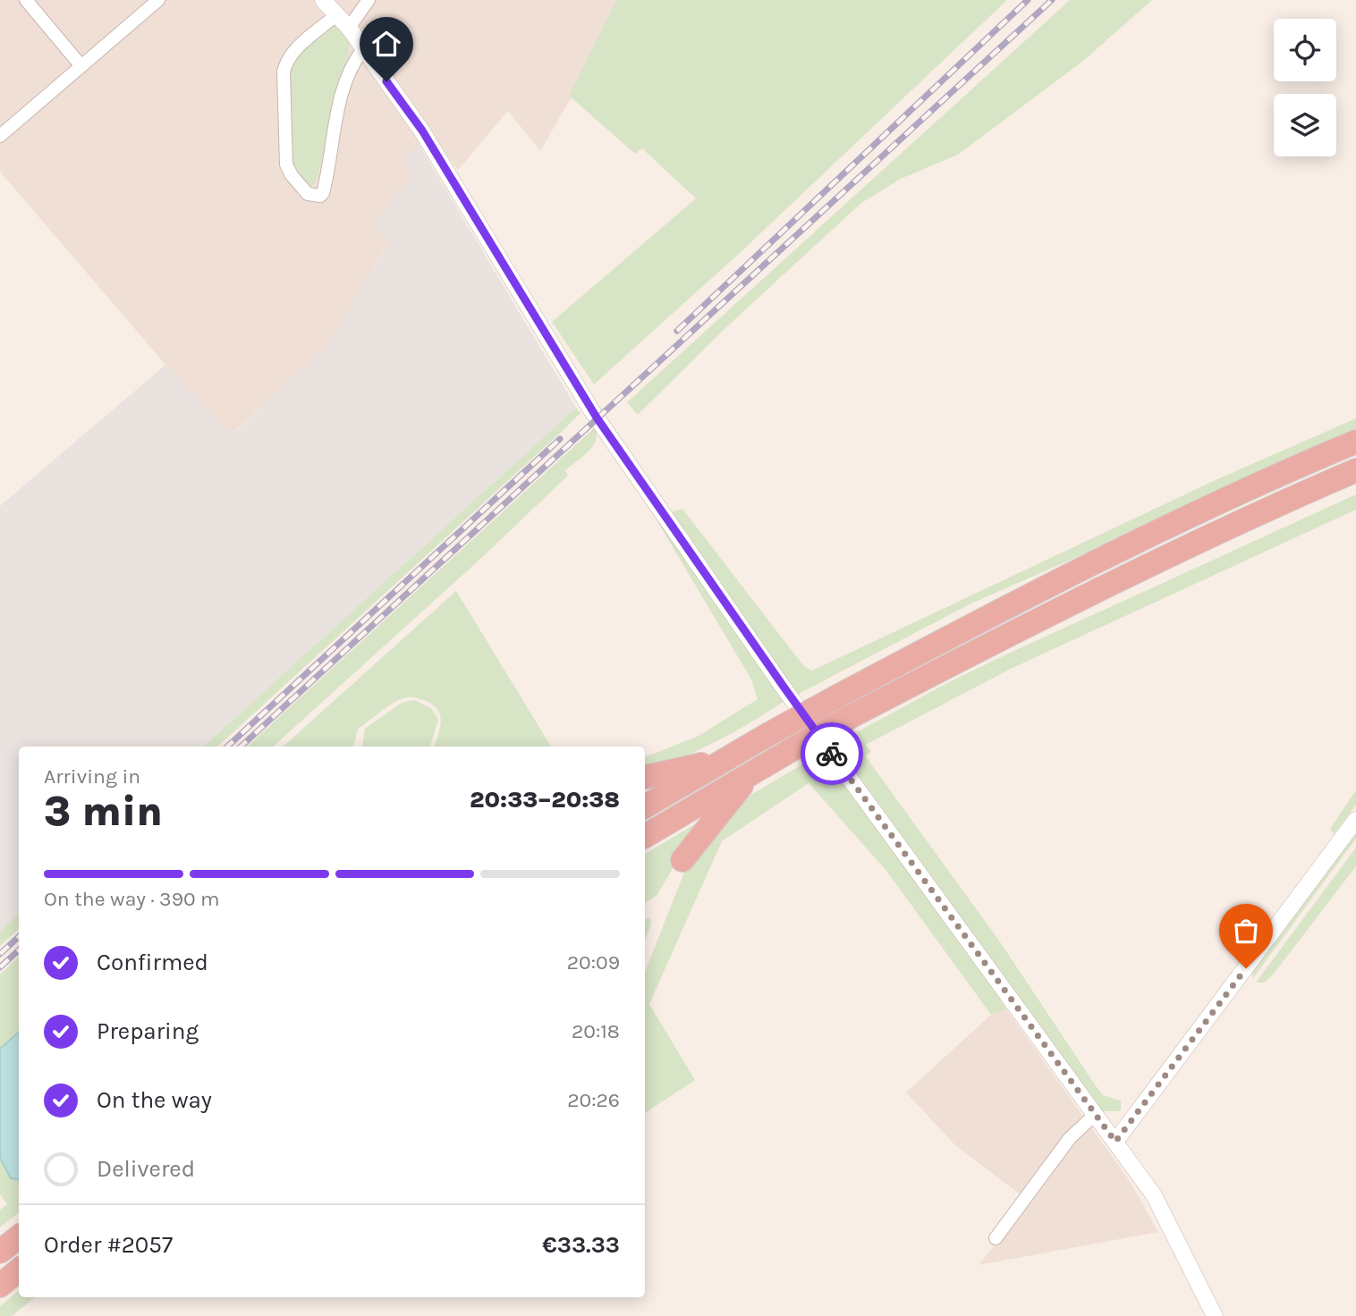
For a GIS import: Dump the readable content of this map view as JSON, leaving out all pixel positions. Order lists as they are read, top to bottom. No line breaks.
{"page":{"heading":["3 min","Arriving in","20:33–20:38"],"panel":["Order #2057","€33.33"],"bar":"On the way · 390 m","list":[["Confirmed","20:09"],["Preparing","20:18"],["On the way","20:26"],"Delivered"]}}
